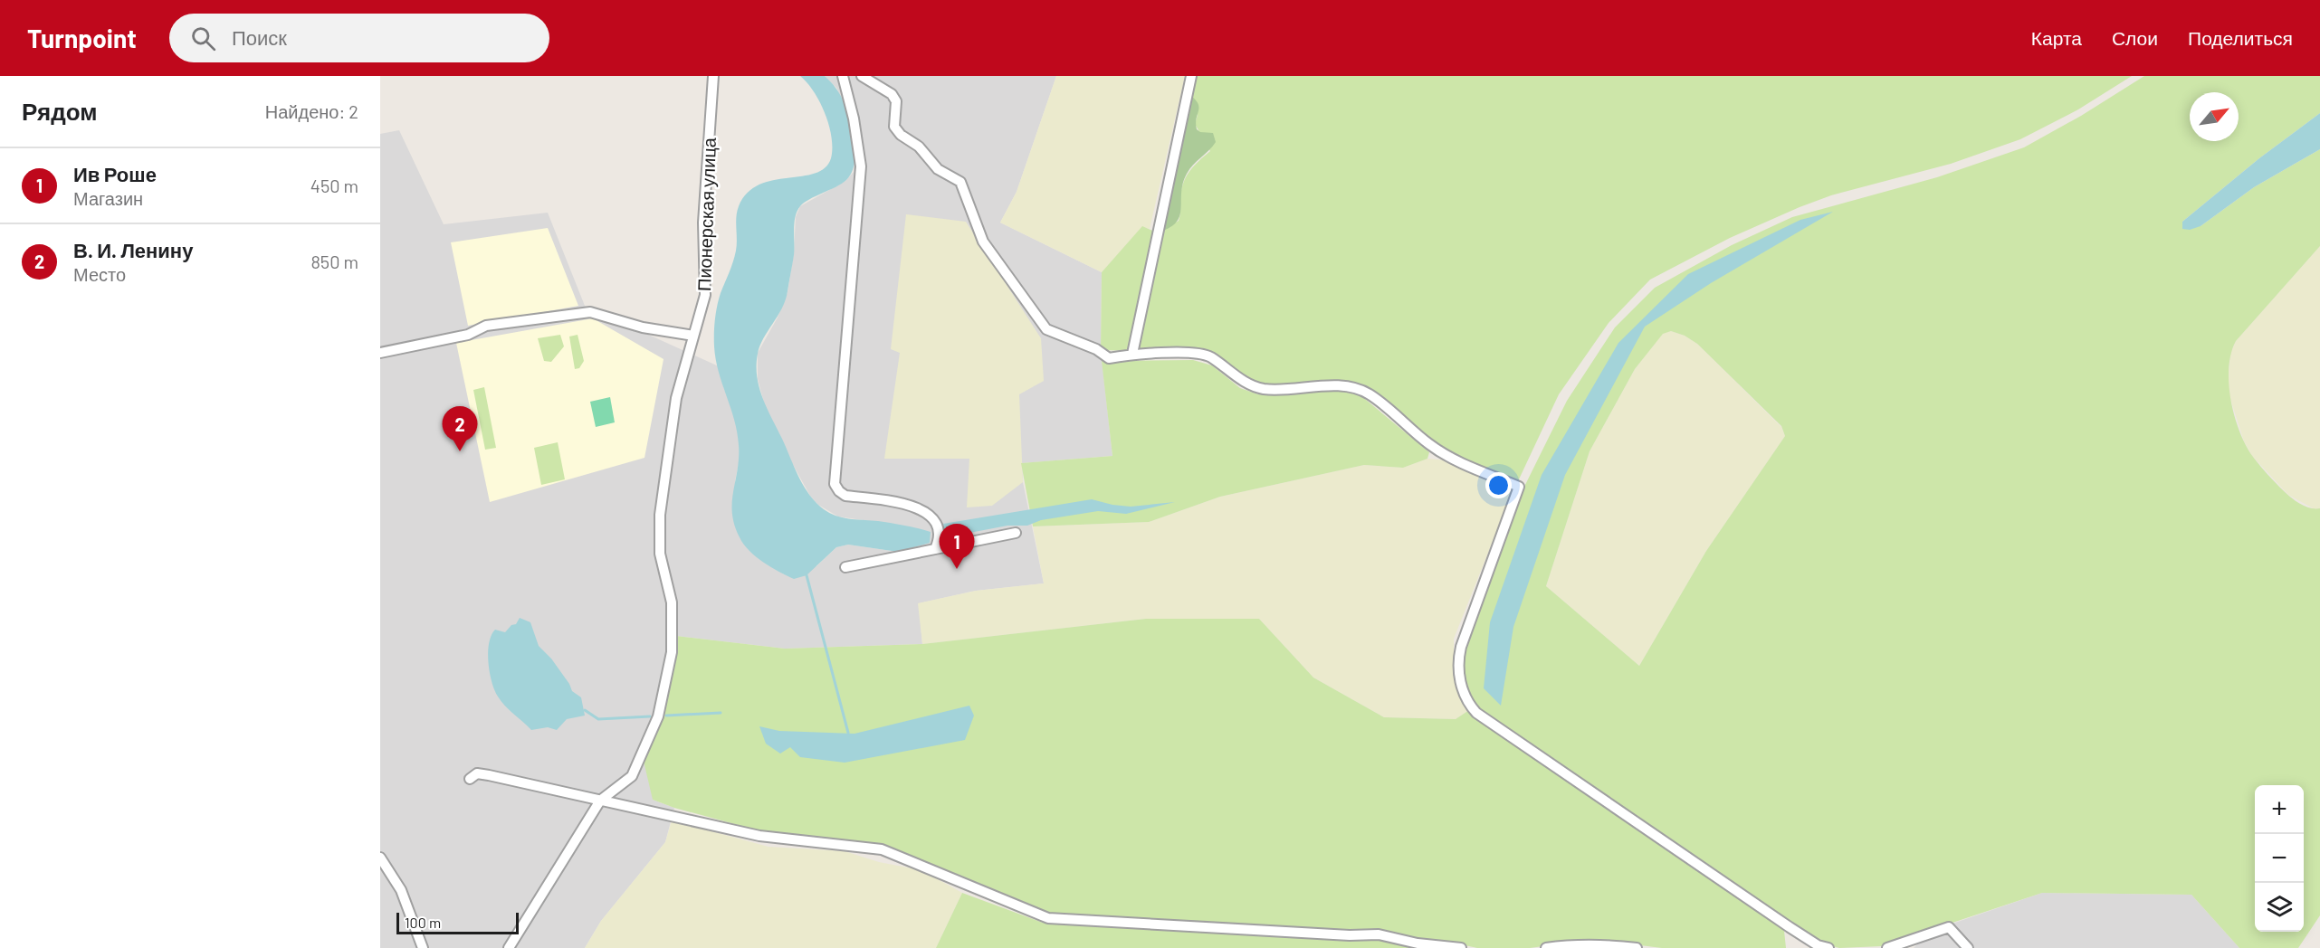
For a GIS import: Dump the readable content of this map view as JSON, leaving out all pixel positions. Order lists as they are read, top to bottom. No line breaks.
{"streets":{"street":["Пионерская улица"]},"scale_bar":"100 m","north":"top right","page":{"header":"Turnpoint","search":"Поиск","nav":["Карта","Слои","Поделиться"],"heading":["Рядом","Найдено: 2"],"list":[{"mark":"1","name":"Ив Роше","note":"Магазин","value":"450 m"},{"mark":"2","name":"В. И. Ленину","note":"Место","value":"850 m"}],"pins":["2","1"],"map_buttons":["+","−"],"scale":"100 m"}}
